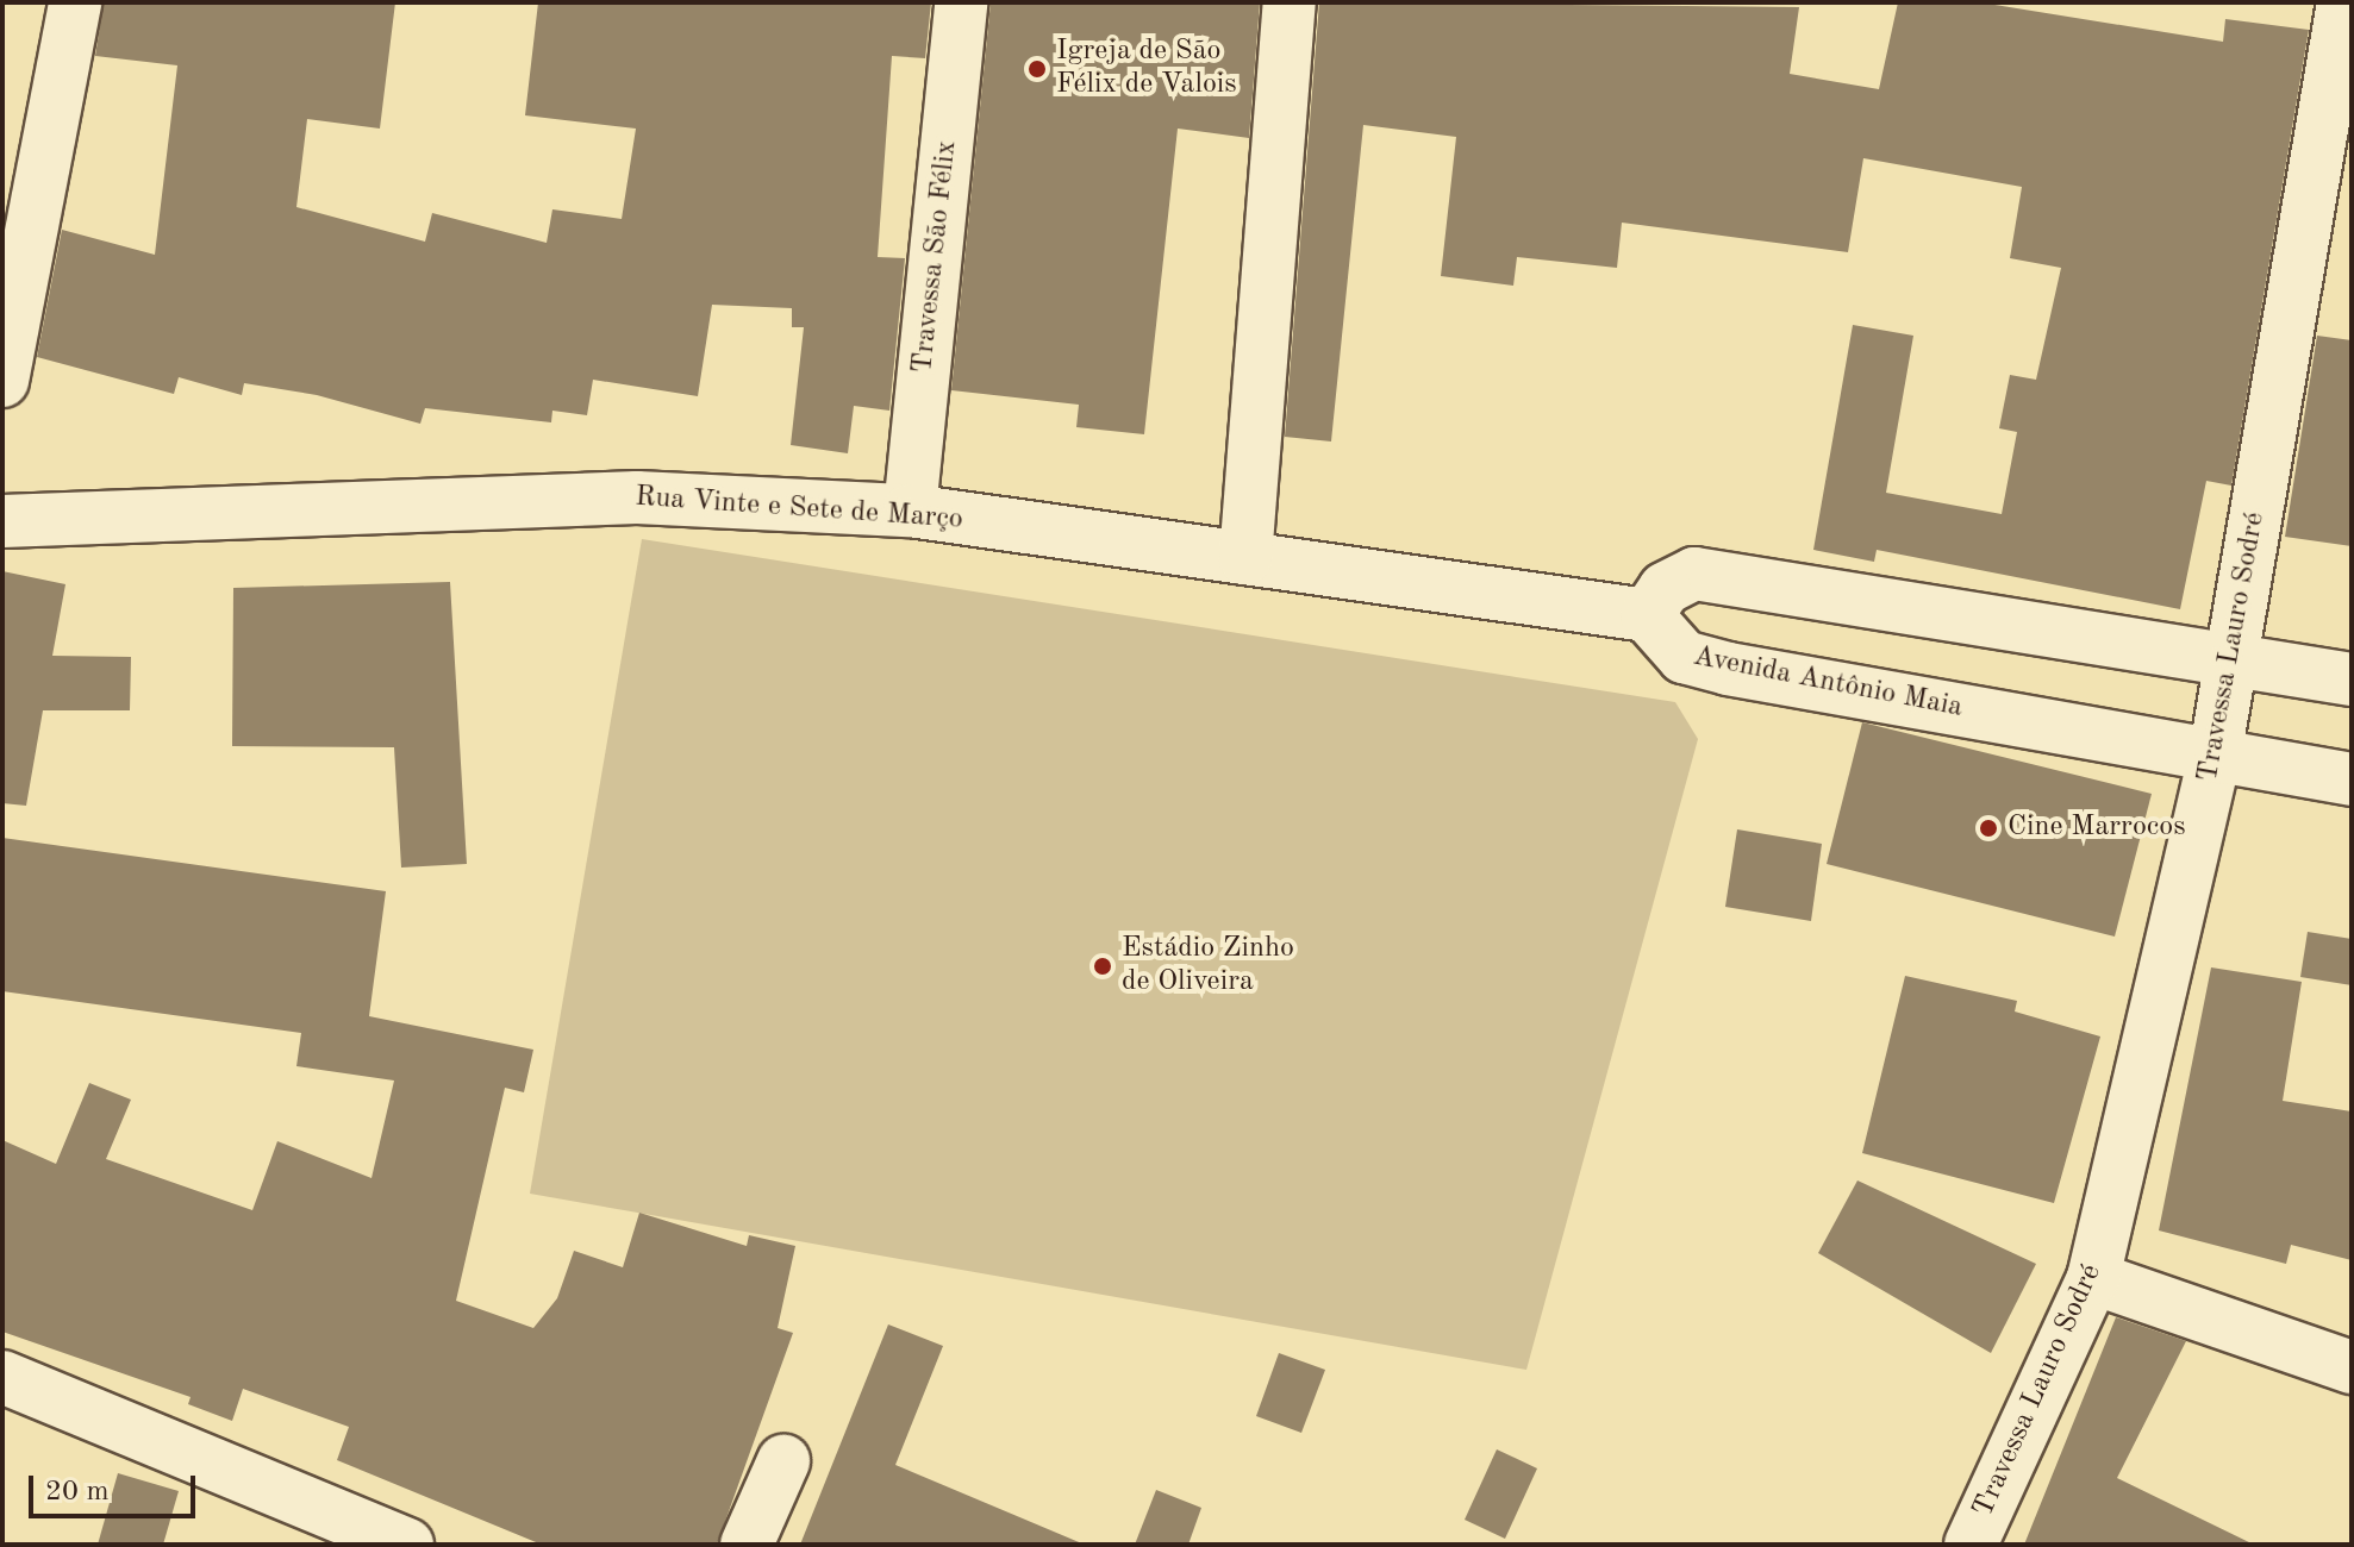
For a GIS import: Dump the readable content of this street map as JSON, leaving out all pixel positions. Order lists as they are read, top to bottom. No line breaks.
{"streets":{"street":["Travessa São Félix","Rua Vinte e Sete de Março","Travessa Lauro Sodré","Avenida Antônio Maia"]},"crossings":[["Travessa São Félix","Rua Vinte e Sete de Março"],["Rua Vinte e Sete de Março","Avenida Antônio Maia"],["Travessa Lauro Sodré","Avenida Antônio Maia"]],"places":["Igreja de São Félix de Valois","Cine Marrocos","Estádio Zinho de Oliveira"],"scale_bar":"20 m"}
